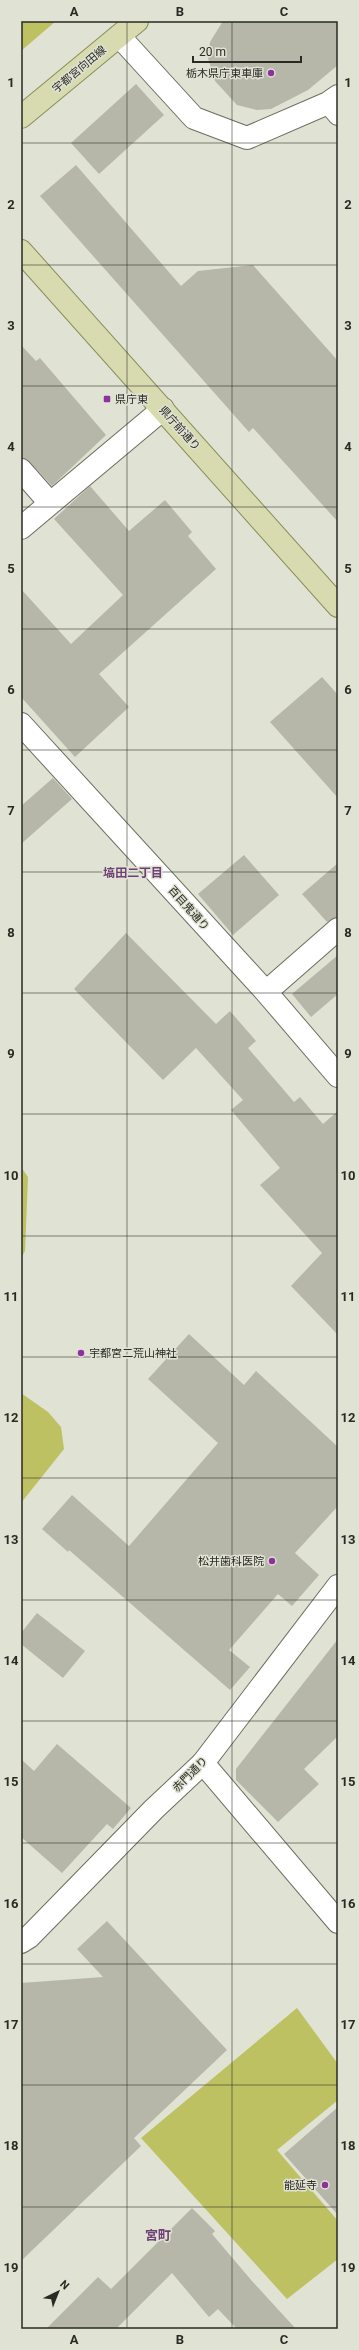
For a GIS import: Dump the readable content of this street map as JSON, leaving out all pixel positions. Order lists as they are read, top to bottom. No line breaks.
{"streets":{"main road":["宇都宮向田線","県庁前通り"],"street":["百目鬼通り","赤門通り"]},"districts":["塙田二丁目","宮町"],"places":{"other":["栃木県庁東車庫","宇都宮二荒山神社","松井歯科医院","能延寺"],"transit":["県庁東"]},"scale_bar":"20 m","north":"top right","grid":{"columns":["A","B","C"],"rows":["1","2","3","4","5","6","7","8","9","10","11","12","13","14","15","16","17","18","19"]}}
